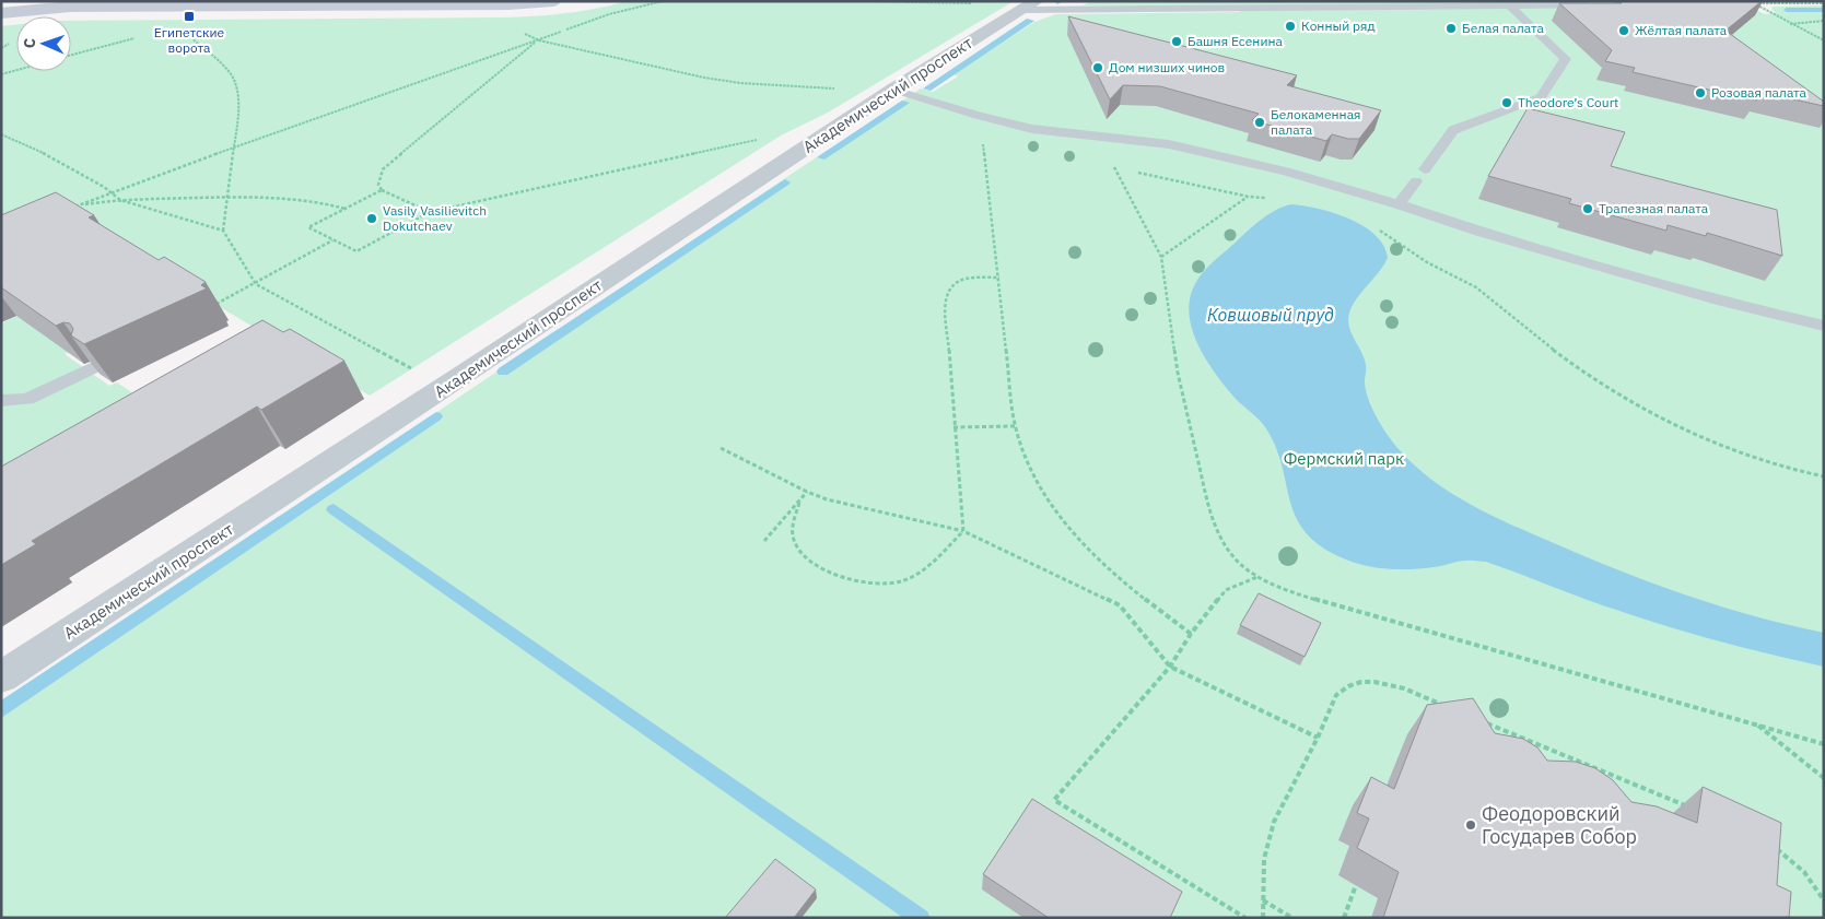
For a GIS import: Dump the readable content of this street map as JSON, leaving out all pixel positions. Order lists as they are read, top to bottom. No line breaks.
{"streets":{"street":["Академический проспект"]},"water":["Ковшовый пруд"],"parks":["Фермский парк"],"places":{"transit":["Египетские ворота"],"other":["Конный ряд","Белая палата","Жёлтая палата","Башня Есенина","Дом низших чинов","Розовая палата","Theodore’s Court","Белокаменная палата","Трапезная палата","Vasily Vasilievitch Dokutchaev","Феодоровский Государев Собор"]},"north":"left"}
